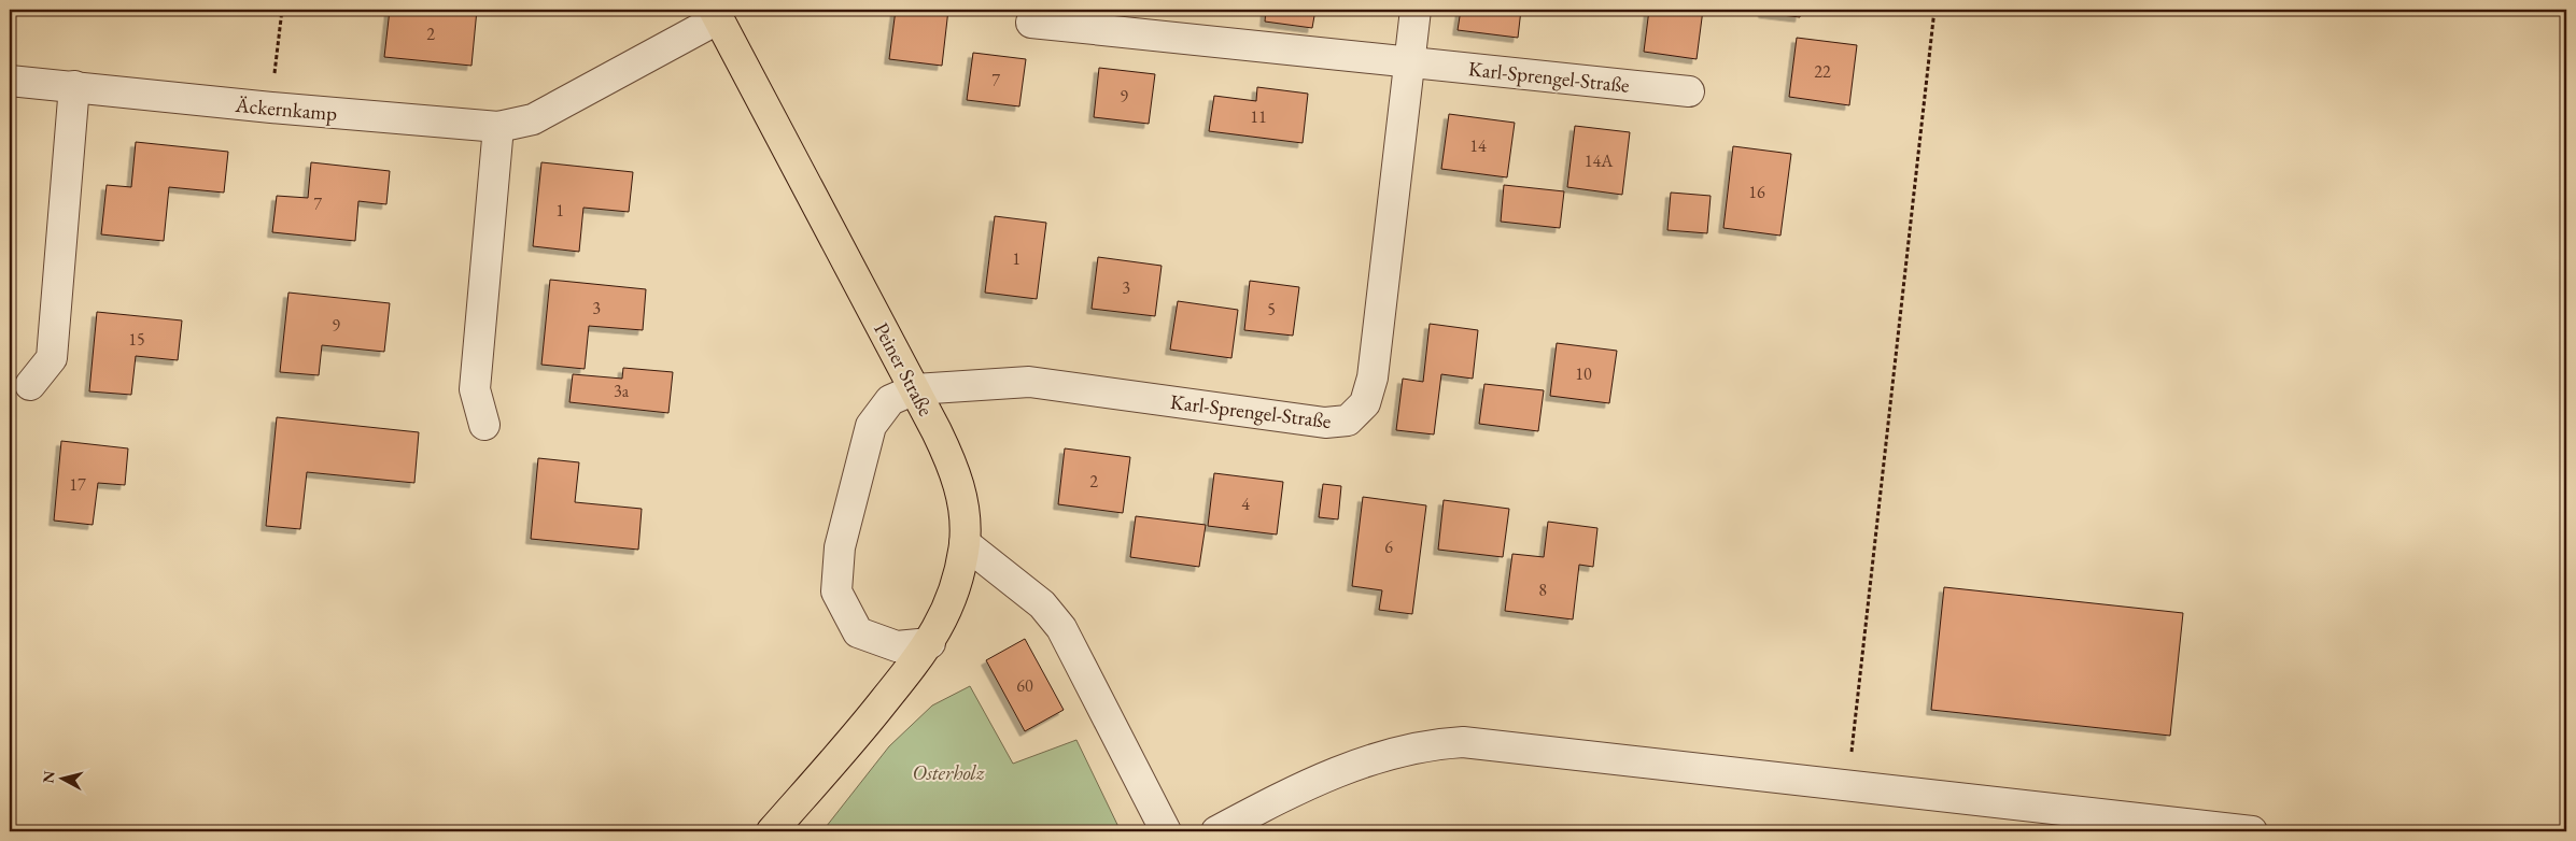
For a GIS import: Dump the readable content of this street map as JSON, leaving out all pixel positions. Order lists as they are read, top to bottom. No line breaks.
{"streets":{"main road":["Peiner Straße"],"street":["Karl-Sprengel-Straße","Äckernkamp"]},"crossings":[["Karl-Sprengel-Straße","Peiner Straße"],["Äckernkamp","Peiner Straße"]],"parks":["Osterholz"],"house_numbers":["2","22","7","9","11","14","14A","16","7","1","1","3","3","5","9","15","10","3a","2","17","4","6","8","60"],"north":"left"}
